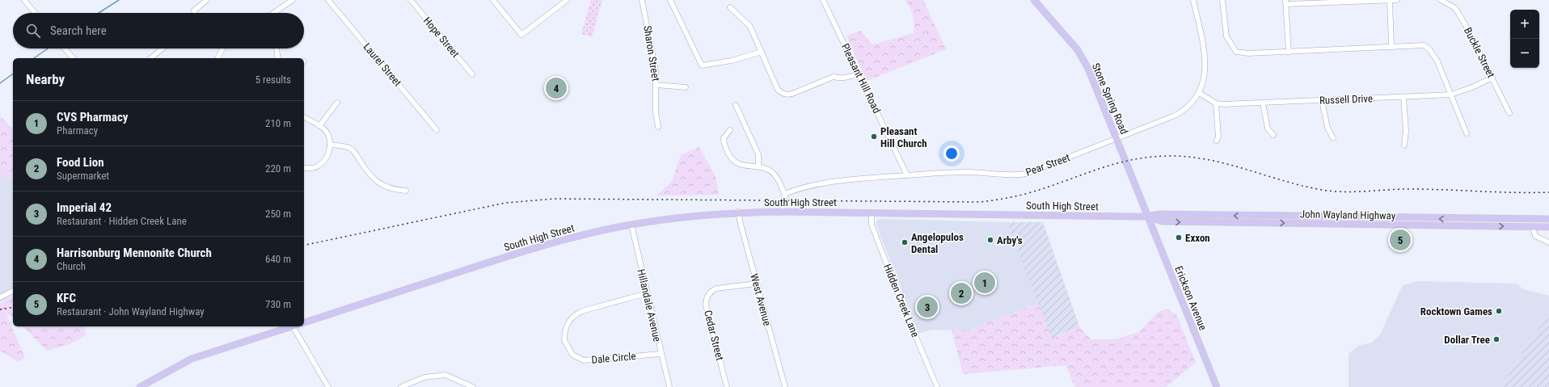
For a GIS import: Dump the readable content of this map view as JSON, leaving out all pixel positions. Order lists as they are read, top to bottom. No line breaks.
{"streets":{"main road":["Stone Spring Road","South High Street","John Wayland Highway","Erickson Avenue"],"street":["Hope Street","Buckle Street","Sharon Street","Laurel Street","Pleasant Hill Road","Russell Drive","Pear Street","West Avenue","Hidden Creek Lane","Hillandale Avenue","Cedar Street","Dale Circle"]},"crossings":[["Buckle Street","Russell Drive"],["Pleasant Hill Road","Pear Street"],["Stone Spring Road","Pear Street"],["Stone Spring Road","South High Street"],["Stone Spring Road","John Wayland Highway"],["Stone Spring Road","Erickson Avenue"],["Russell Drive","Pear Street"],["South High Street","John Wayland Highway"],["South High Street","Erickson Avenue"],["South High Street","West Avenue"],["South High Street","Hidden Creek Lane"],["South High Street","Hillandale Avenue"],["John Wayland Highway","Erickson Avenue"],["West Avenue","Cedar Street"],["Hillandale Avenue","Dale Circle"]],"places":["Pleasant Hill Church","Exxon","Arby's","Angelopulos Dental","Rocktown Games","Dollar Tree"],"page":{"map_buttons":["+","−"],"search":"Search here","heading":["Nearby","5 results"],"pins":["4","5","1","2","3"],"list":[{"mark":"1","name":"CVS Pharmacy","note":"Pharmacy","value":"210 m"},{"mark":"2","name":"Food Lion","note":"Supermarket","value":"220 m"},{"mark":"3","name":"Imperial 42","note":"Restaurant · Hidden Creek Lane","value":"250 m"},{"mark":"4","name":"Harrisonburg Mennonite Church","note":"Church","value":"640 m"},{"mark":"5","name":"KFC","note":"Restaurant · John Wayland Highway","value":"730 m"}]}}
